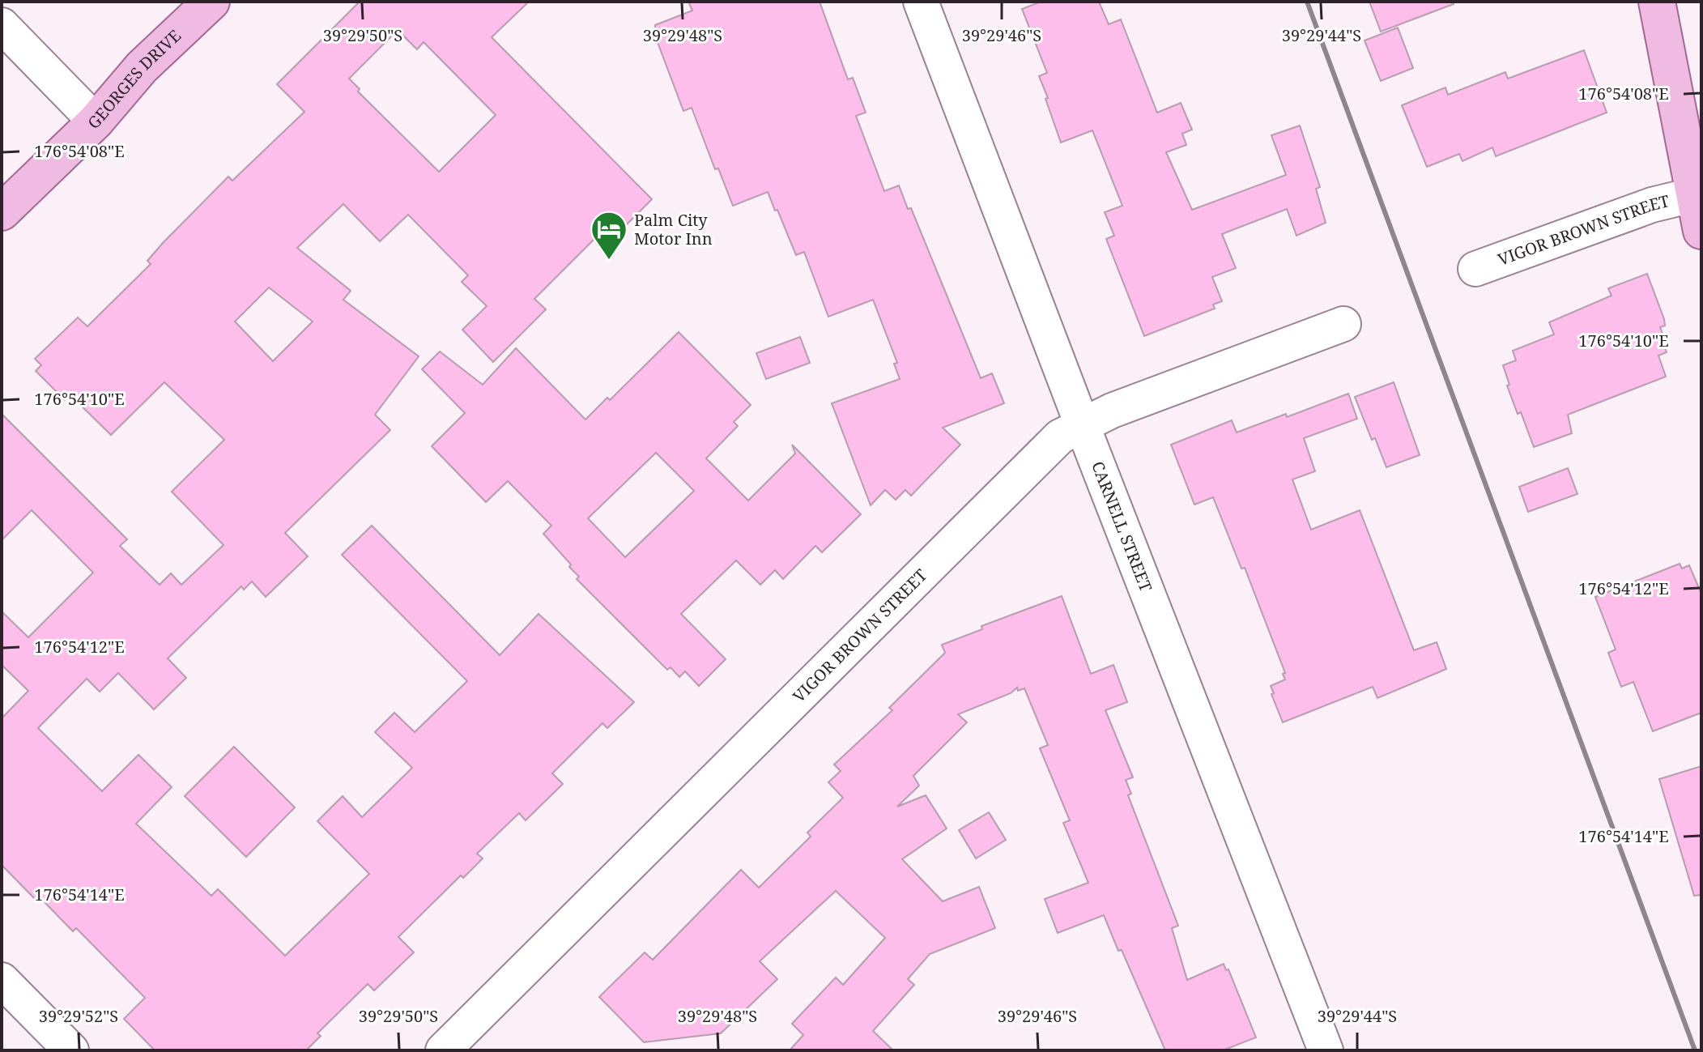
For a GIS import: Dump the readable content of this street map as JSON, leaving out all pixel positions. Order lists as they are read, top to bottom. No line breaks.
{"streets":{"main road":["GEORGES DRIVE"],"street":["VIGOR BROWN STREET","CARNELL STREET"]},"crossings":[["VIGOR BROWN STREET","CARNELL STREET"]],"places":{"hotel":["Palm City Motor Inn"]},"coordinates":["39°29'50\"S","39°29'48\"S","39°29'46\"S","39°29'44\"S","176°54'08\"E","176°54'10\"E","176°54'12\"E","176°54'14\"E","39°29'52\"S"]}
